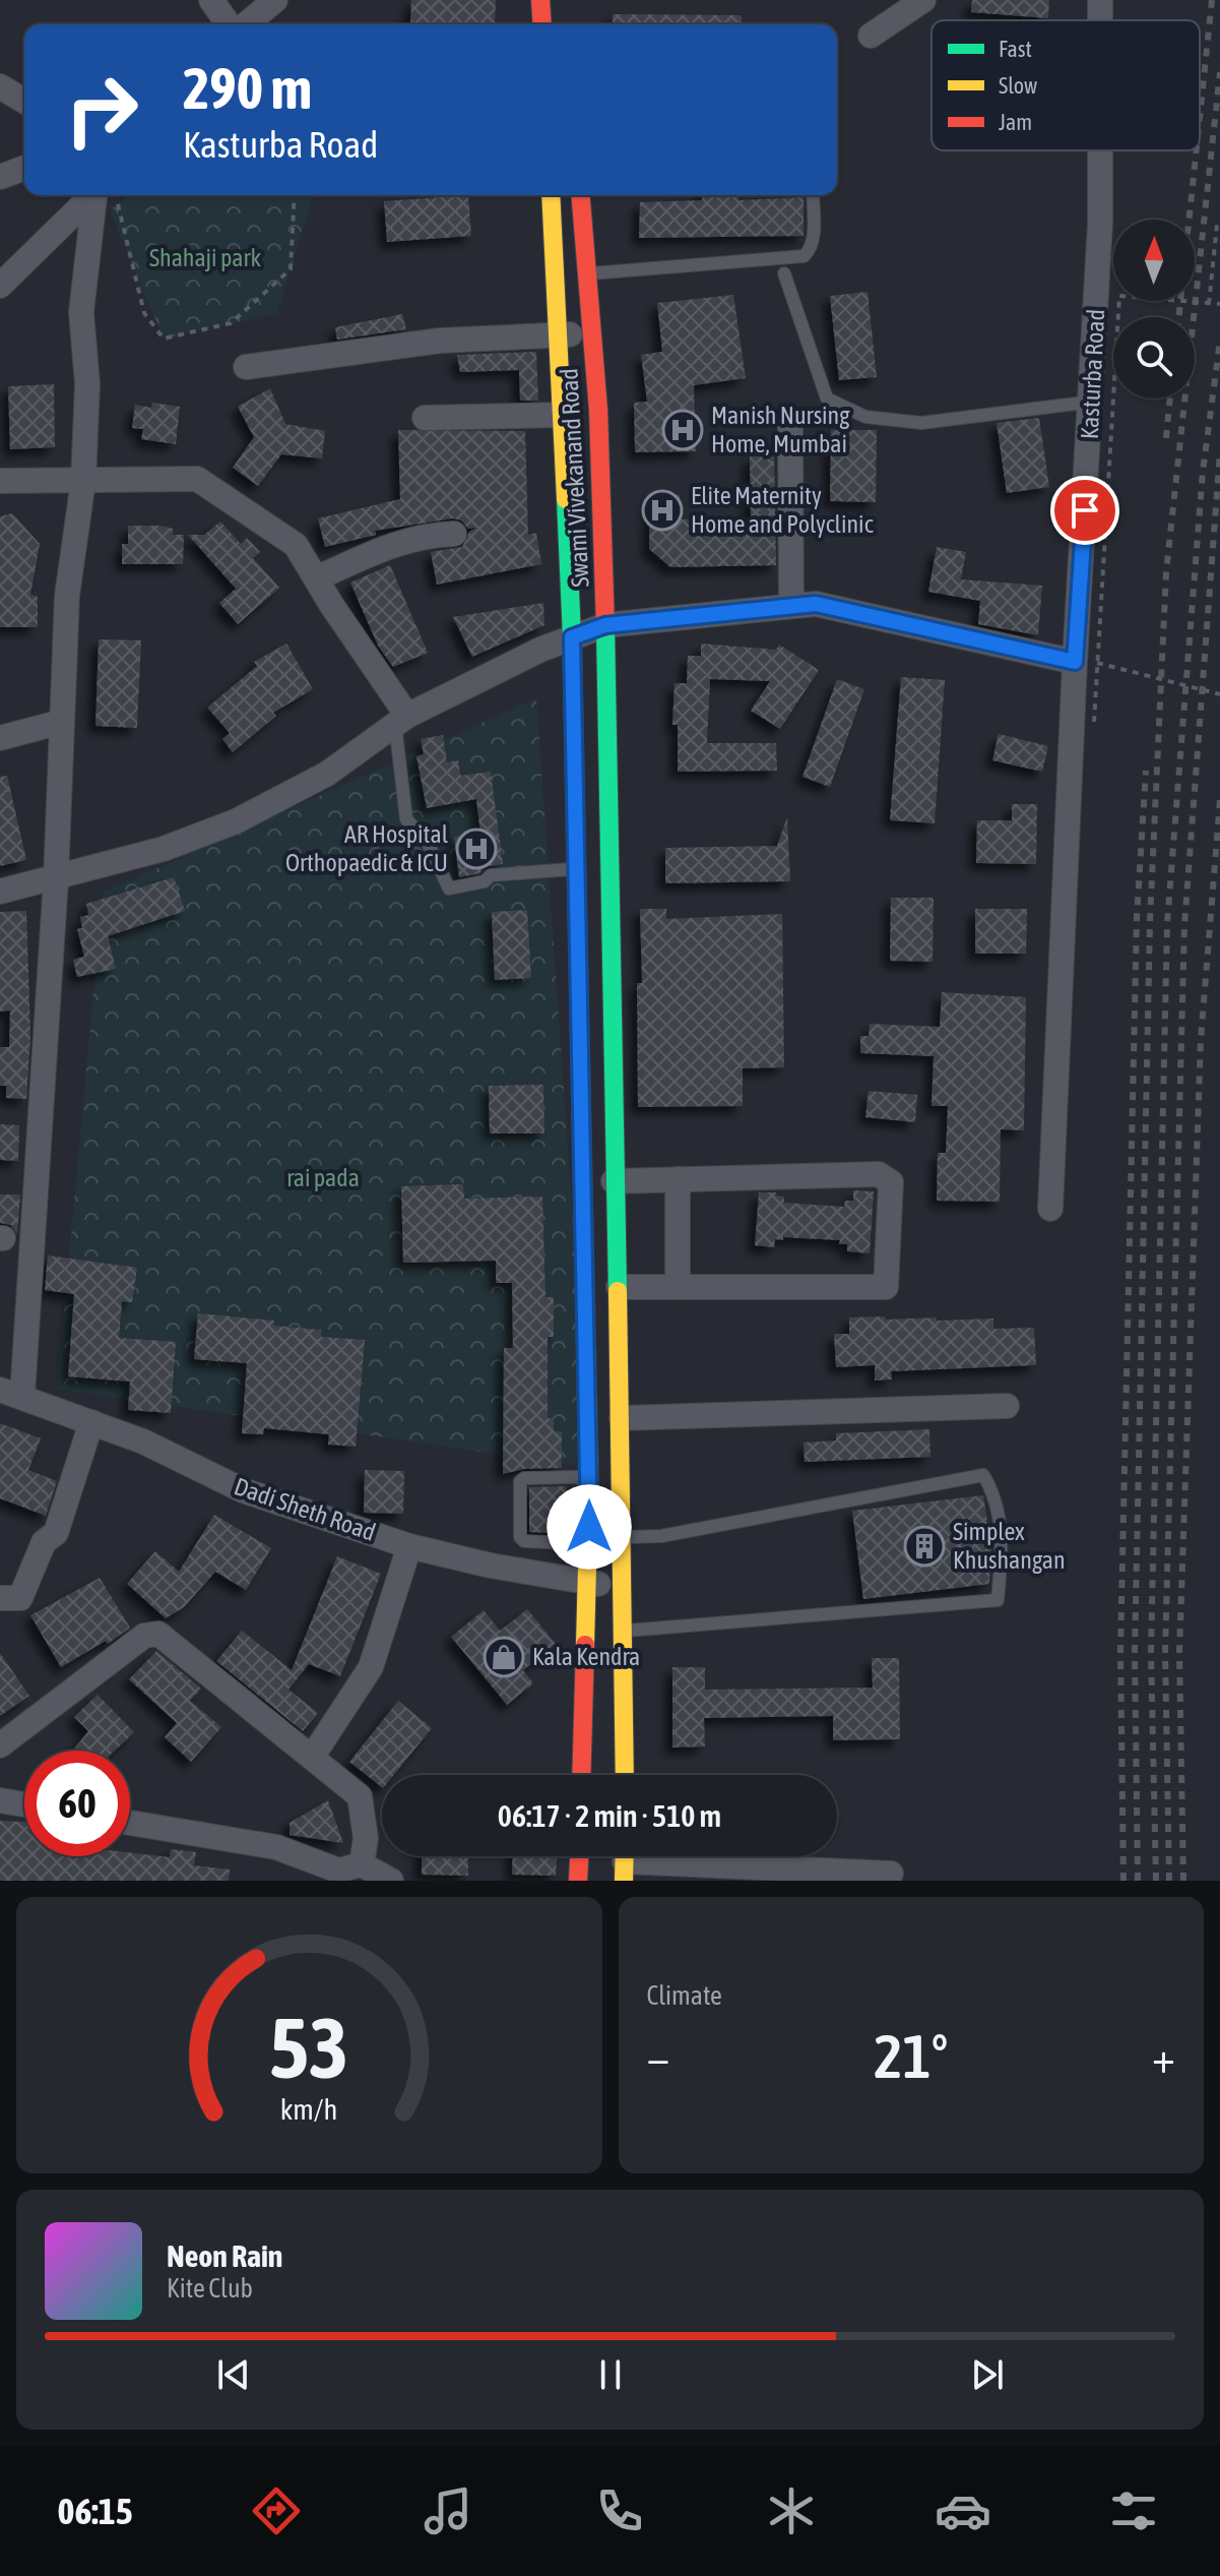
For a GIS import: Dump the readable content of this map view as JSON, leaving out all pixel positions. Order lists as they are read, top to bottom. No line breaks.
{"streets":{"main road":["Swami Vivekanand Road"],"street":["Kasturba Road","Dadi Sheth Road"]},"crossings":[["Swami Vivekanand Road","Dadi Sheth Road"]],"parks":["Shahaji park","rai pada"],"places":{"hospital":["Manish Nursing Home, Mumbai","Elite Maternity Home and Polyclinic","AR Hospital Orthopaedic & ICU"],"building":["Simplex Khushangan"],"shop":["Kala Kendra"]},"legend":["Fast","Slow","Jam"],"north":"top","page":{"turn":["290 m","Kasturba Road"],"limit":"60","trip":"06:17 · 2 min · 510 m","tile":"Climate","heat":["−","21°","+"],"song":["Neon Rain","Kite Club"],"tabs":"06:15","gauge":["53","km/h"]}}
